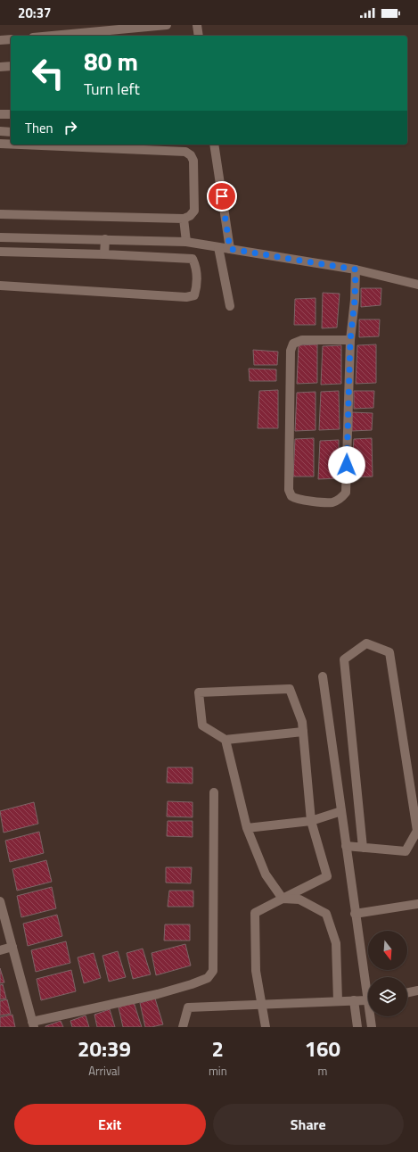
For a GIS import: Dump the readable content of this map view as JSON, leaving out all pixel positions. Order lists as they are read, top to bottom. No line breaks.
{"north":"bottom","page":{"status":"20:37","turn":["80 m","Turn left"],"then":"Then","eta":["20:39","Arrival","2","min","160","m"],"buttons":["Exit","Share"]}}
